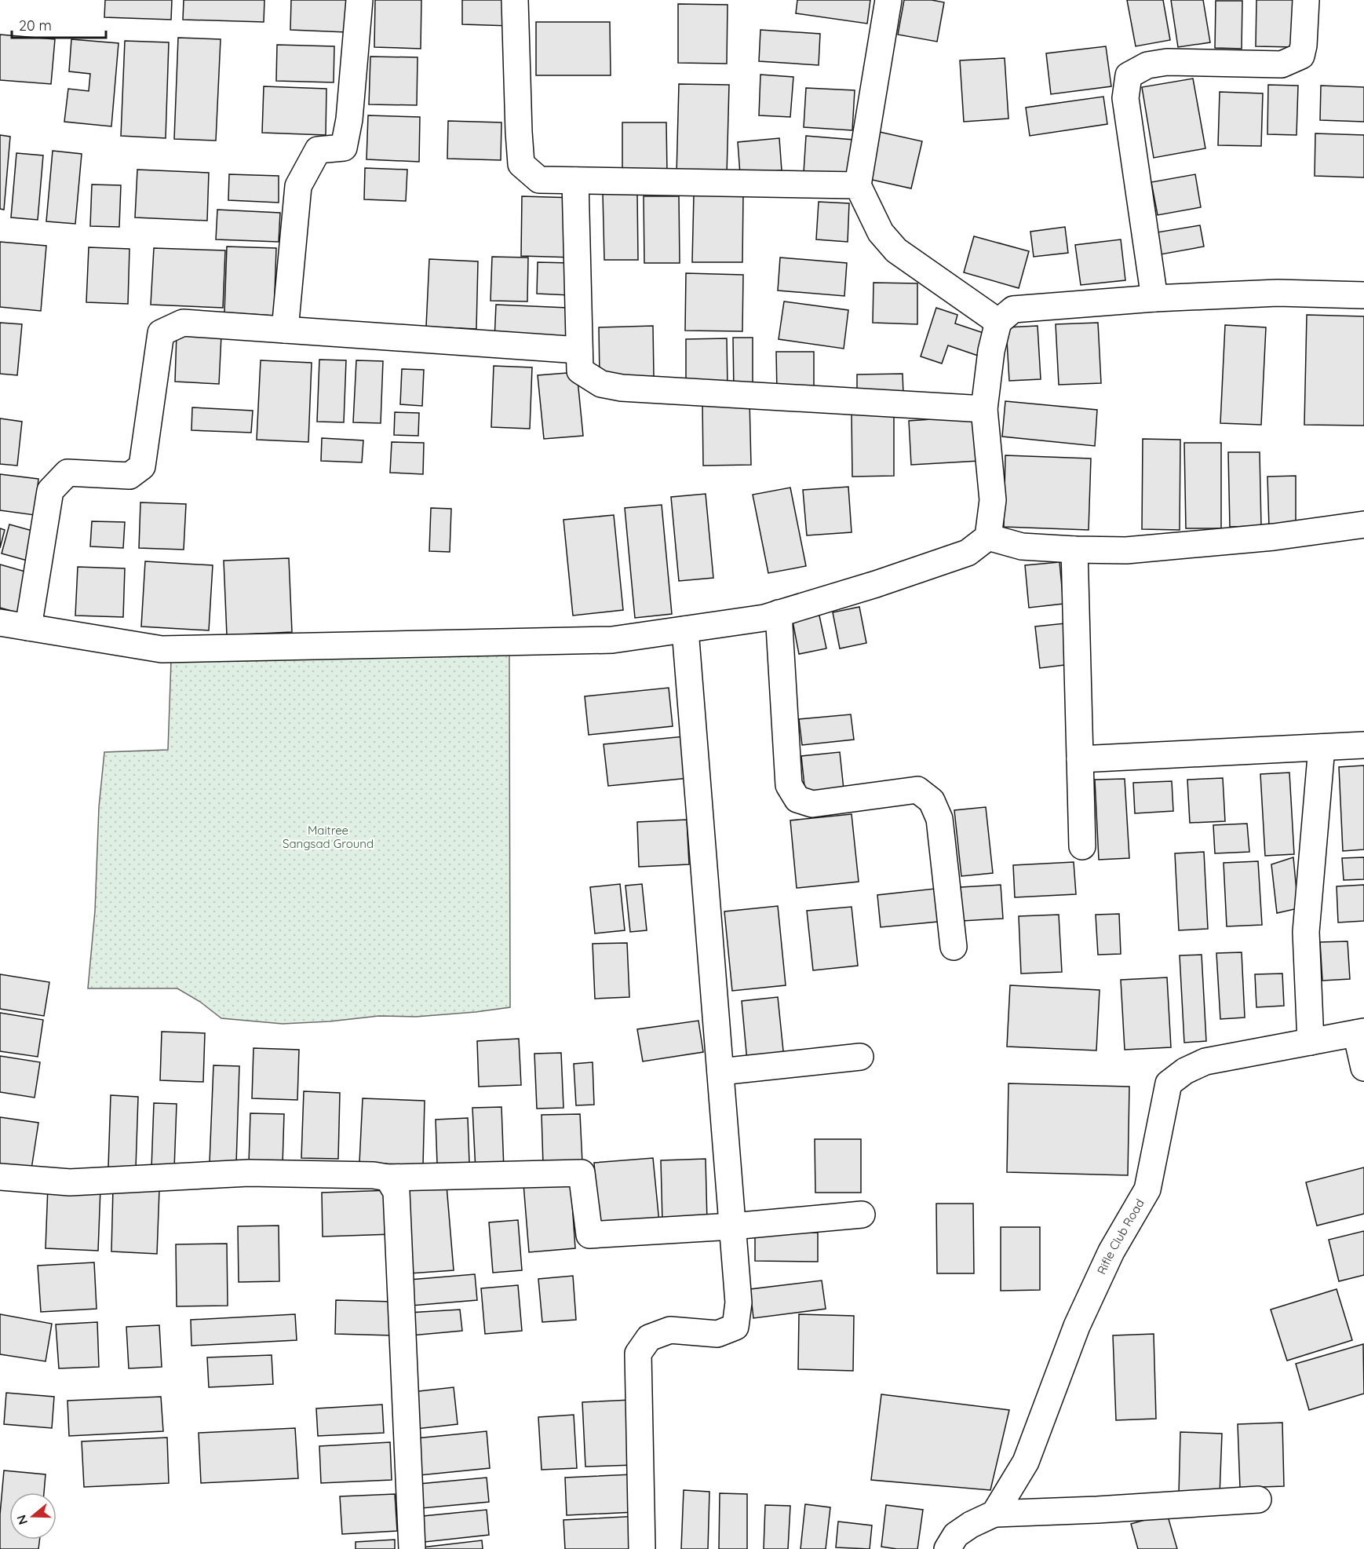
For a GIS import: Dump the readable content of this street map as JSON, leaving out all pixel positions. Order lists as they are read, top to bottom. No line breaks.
{"streets":{"street":["Rifle Club Road"]},"parks":["Maitree Sangsad Ground"],"scale_bar":"20 m","north":"left"}
